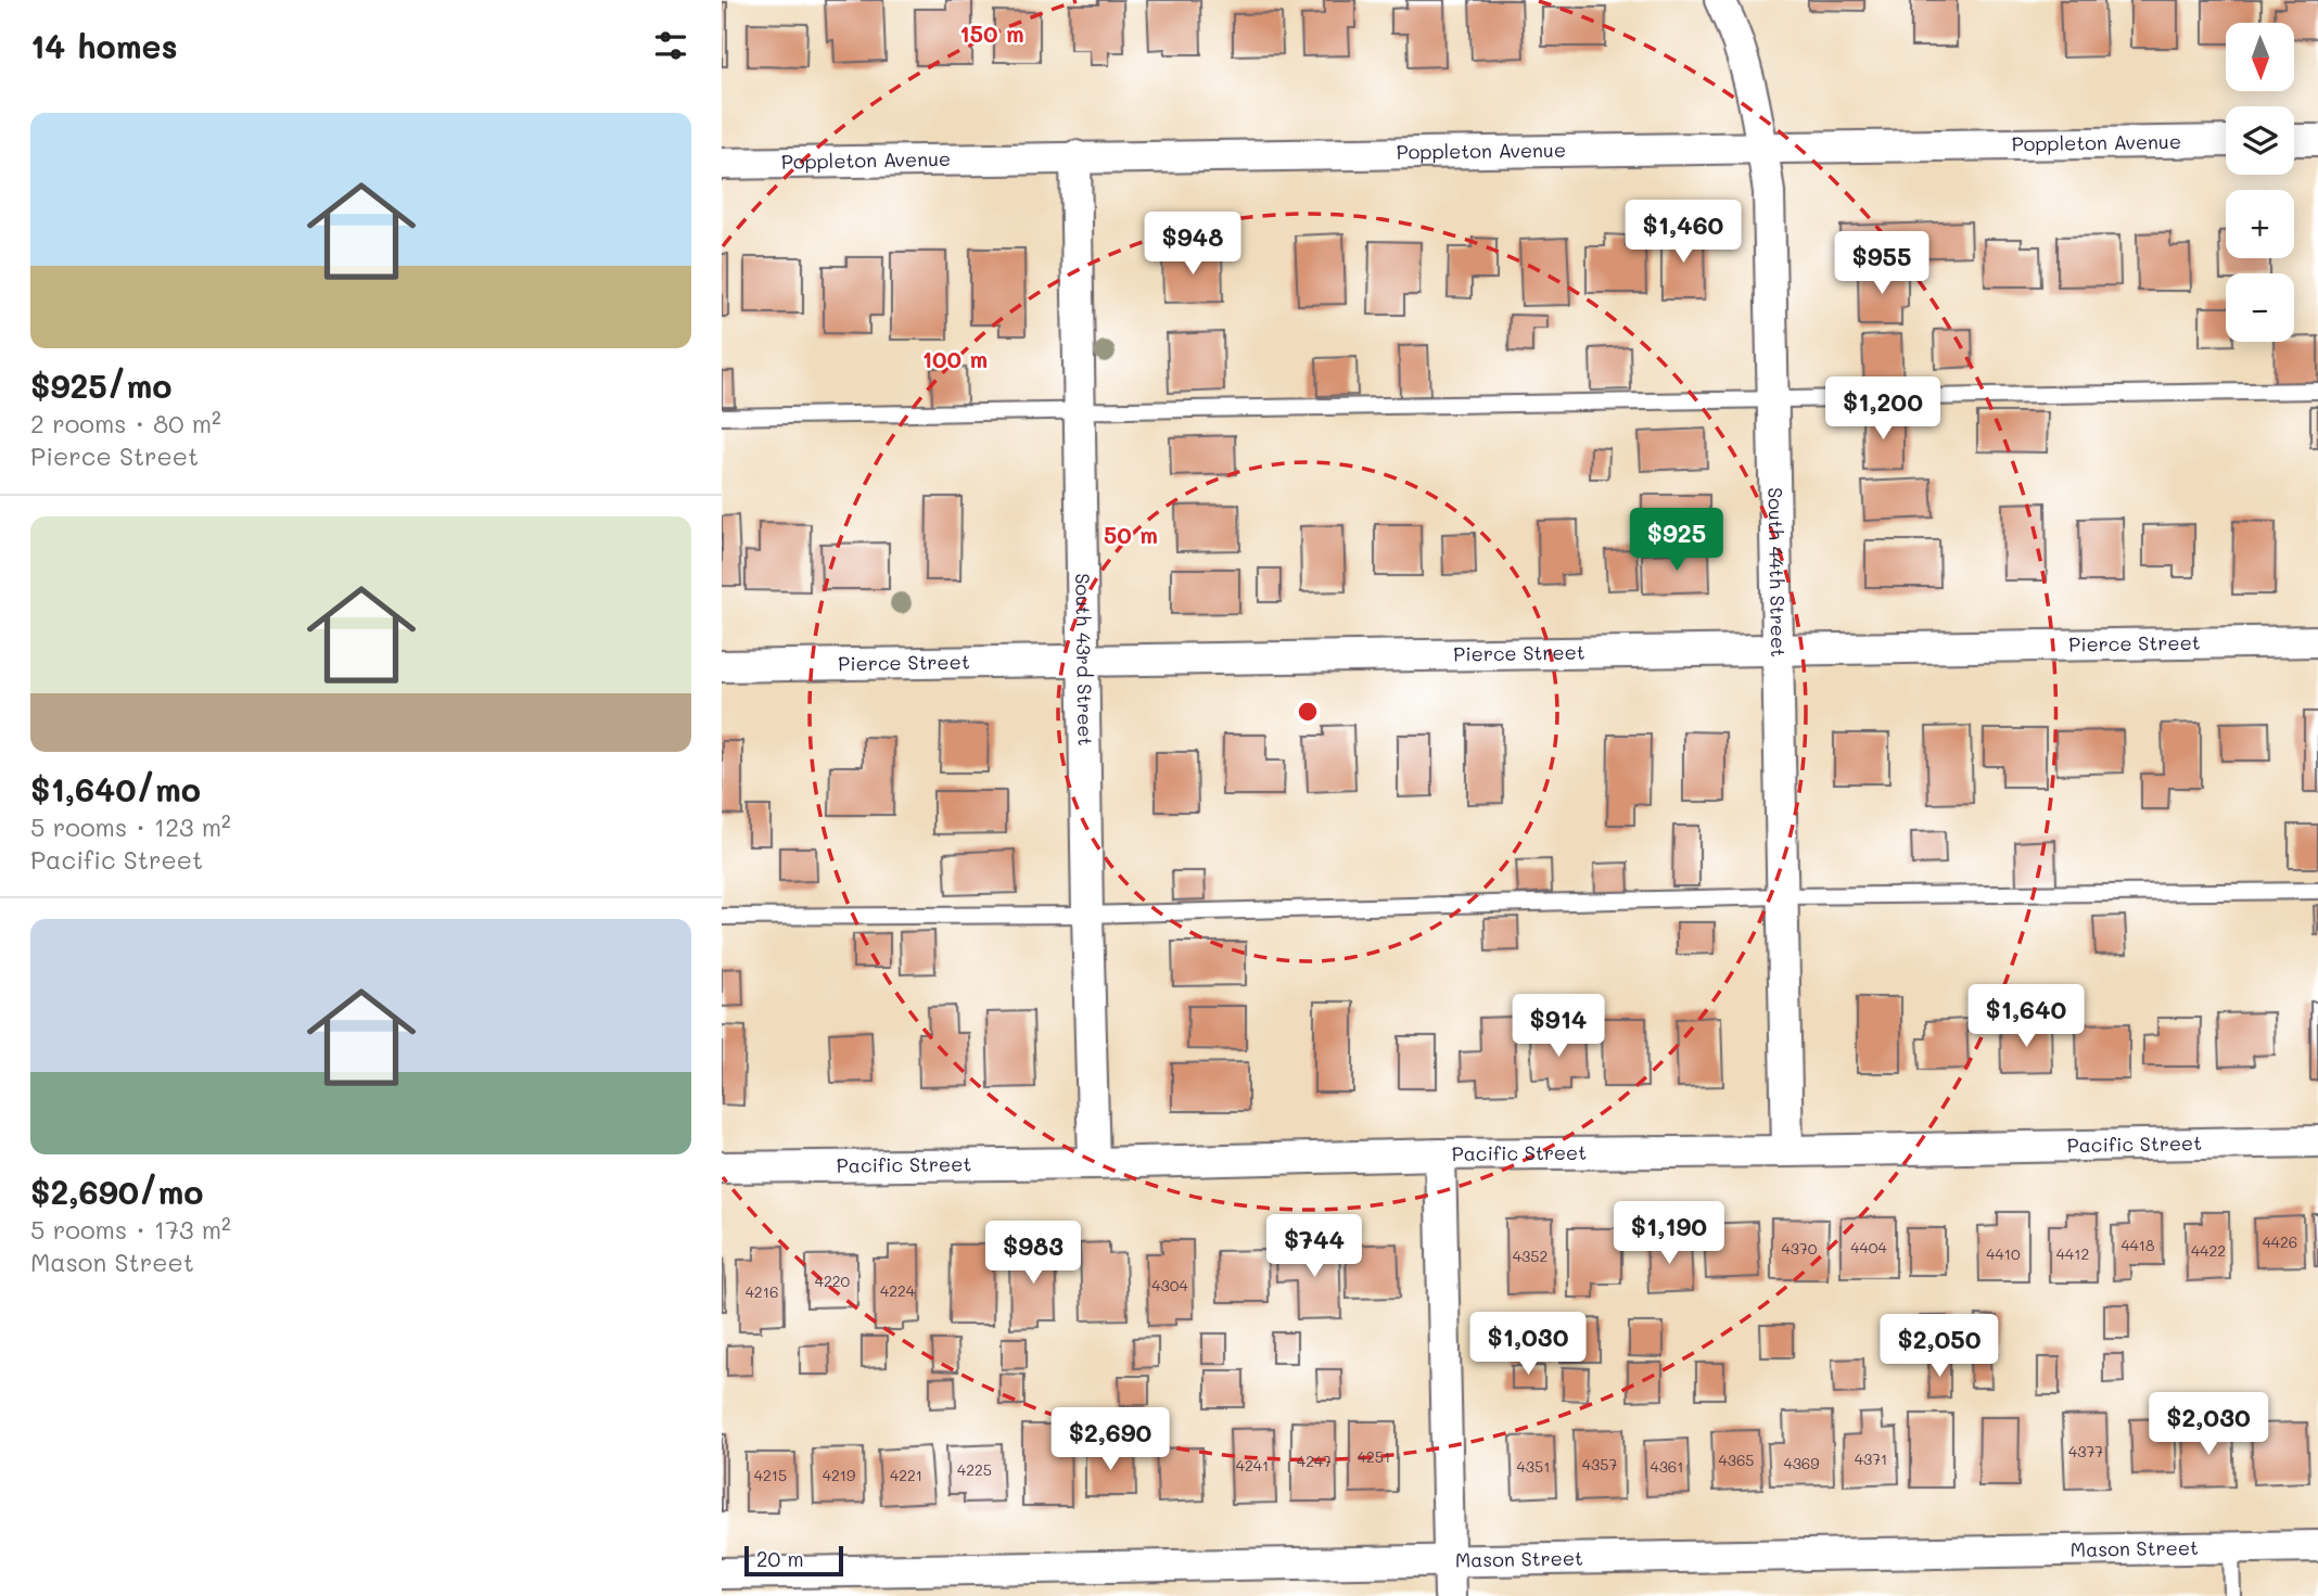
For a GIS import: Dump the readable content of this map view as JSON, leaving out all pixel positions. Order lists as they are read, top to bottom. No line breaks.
{"streets":{"street":["Poppleton Avenue","South 44th Street","Pierce Street","South 43rd Street","Pacific Street","Mason Street"]},"crossings":[["Poppleton Avenue","South 44th Street"],["Poppleton Avenue","South 43rd Street"],["South 44th Street","Pierce Street"],["South 44th Street","Pacific Street"],["Pierce Street","South 43rd Street"],["South 43rd Street","Pacific Street"]],"house_numbers":["4426","4418","4404","4370","4422","4410","4412","4352","4220","4304","4224","4216","4377","4251","4371","4365","4247","4369","4357","4241","4351","4361","4225","4215","4219","4221"],"scale_bar":"20 m","north":"bottom","page":{"heading":"14 homes","map_buttons":["+","−"],"list":[{"name":"$925/mo","note":"2 rooms · 80 m² · Pierce Street"},{"name":"$1,640/mo","note":"5 rooms · 123 m² · Pacific Street"},{"name":"$2,690/mo","note":"5 rooms · 173 m² · Mason Street"}],"price":["$1,460","$948","$955","$1,200","$925","$1,640","$914","$1,190","$744","$983","$1,030","$2,050","$2,030","$2,690"],"scale":"20 m"},"rings":["150 m","100 m","50 m"]}
